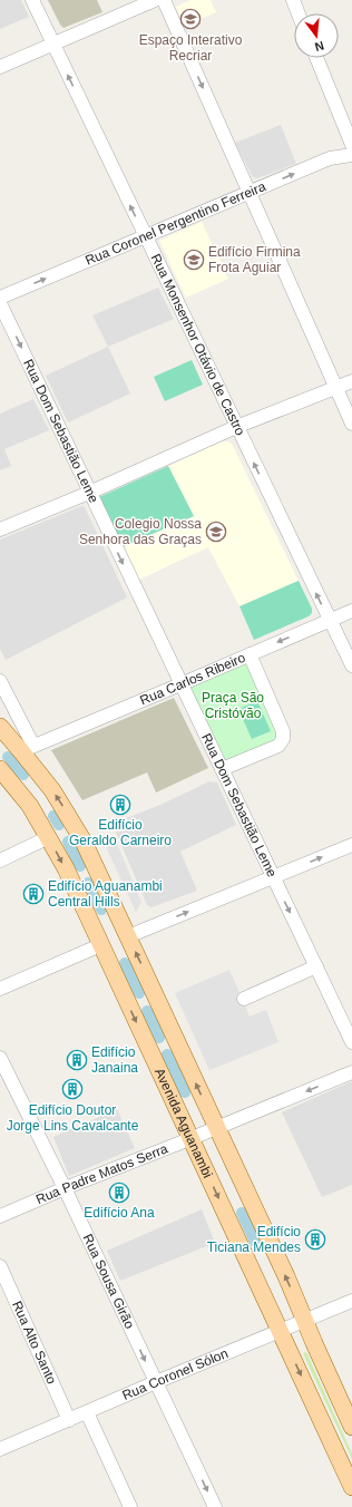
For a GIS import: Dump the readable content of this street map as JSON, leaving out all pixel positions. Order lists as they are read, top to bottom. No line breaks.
{"streets":{"main road":["Avenida Aguanambi"],"street":["Rua Coronel Pergentino Ferreira","Rua Monsenhor Otávio de Castro","Rua Dom Sebastião Leme","Rua Carlos Ribeiro","Rua Padre Matos Serra","Rua Sousa Girão","Rua Alto Santo","Rua Coronel Sólon"]},"crossings":[["Rua Coronel Pergentino Ferreira","Rua Monsenhor Otávio de Castro"],["Rua Monsenhor Otávio de Castro","Rua Carlos Ribeiro"],["Rua Dom Sebastião Leme","Rua Carlos Ribeiro"],["Rua Carlos Ribeiro","Avenida Aguanambi"],["Avenida Aguanambi","Rua Padre Matos Serra"],["Avenida Aguanambi","Rua Coronel Sólon"],["Rua Padre Matos Serra","Rua Sousa Girão"],["Rua Sousa Girão","Rua Coronel Sólon"],["Rua Alto Santo","Rua Coronel Sólon"]],"one_way":["Rua Coronel Pergentino Ferreira","Rua Dom Sebastião Leme","Rua Sousa Girão"],"parks":["Praça São Cristóvão"],"places":{"school or university":["Espaço Interativo Recriar","Edifício Firmina Frota Aguiar","Colegio Nossa Senhora das Graças"],"building":["Edifício Geraldo Carneiro","Edifício Aguanambi Central Hills","Edifício Janaina","Edifício Doutor Jorge Lins Cavalcante","Edifício Ana","Edifício Ticiana Mendes"]},"north":"bottom"}
